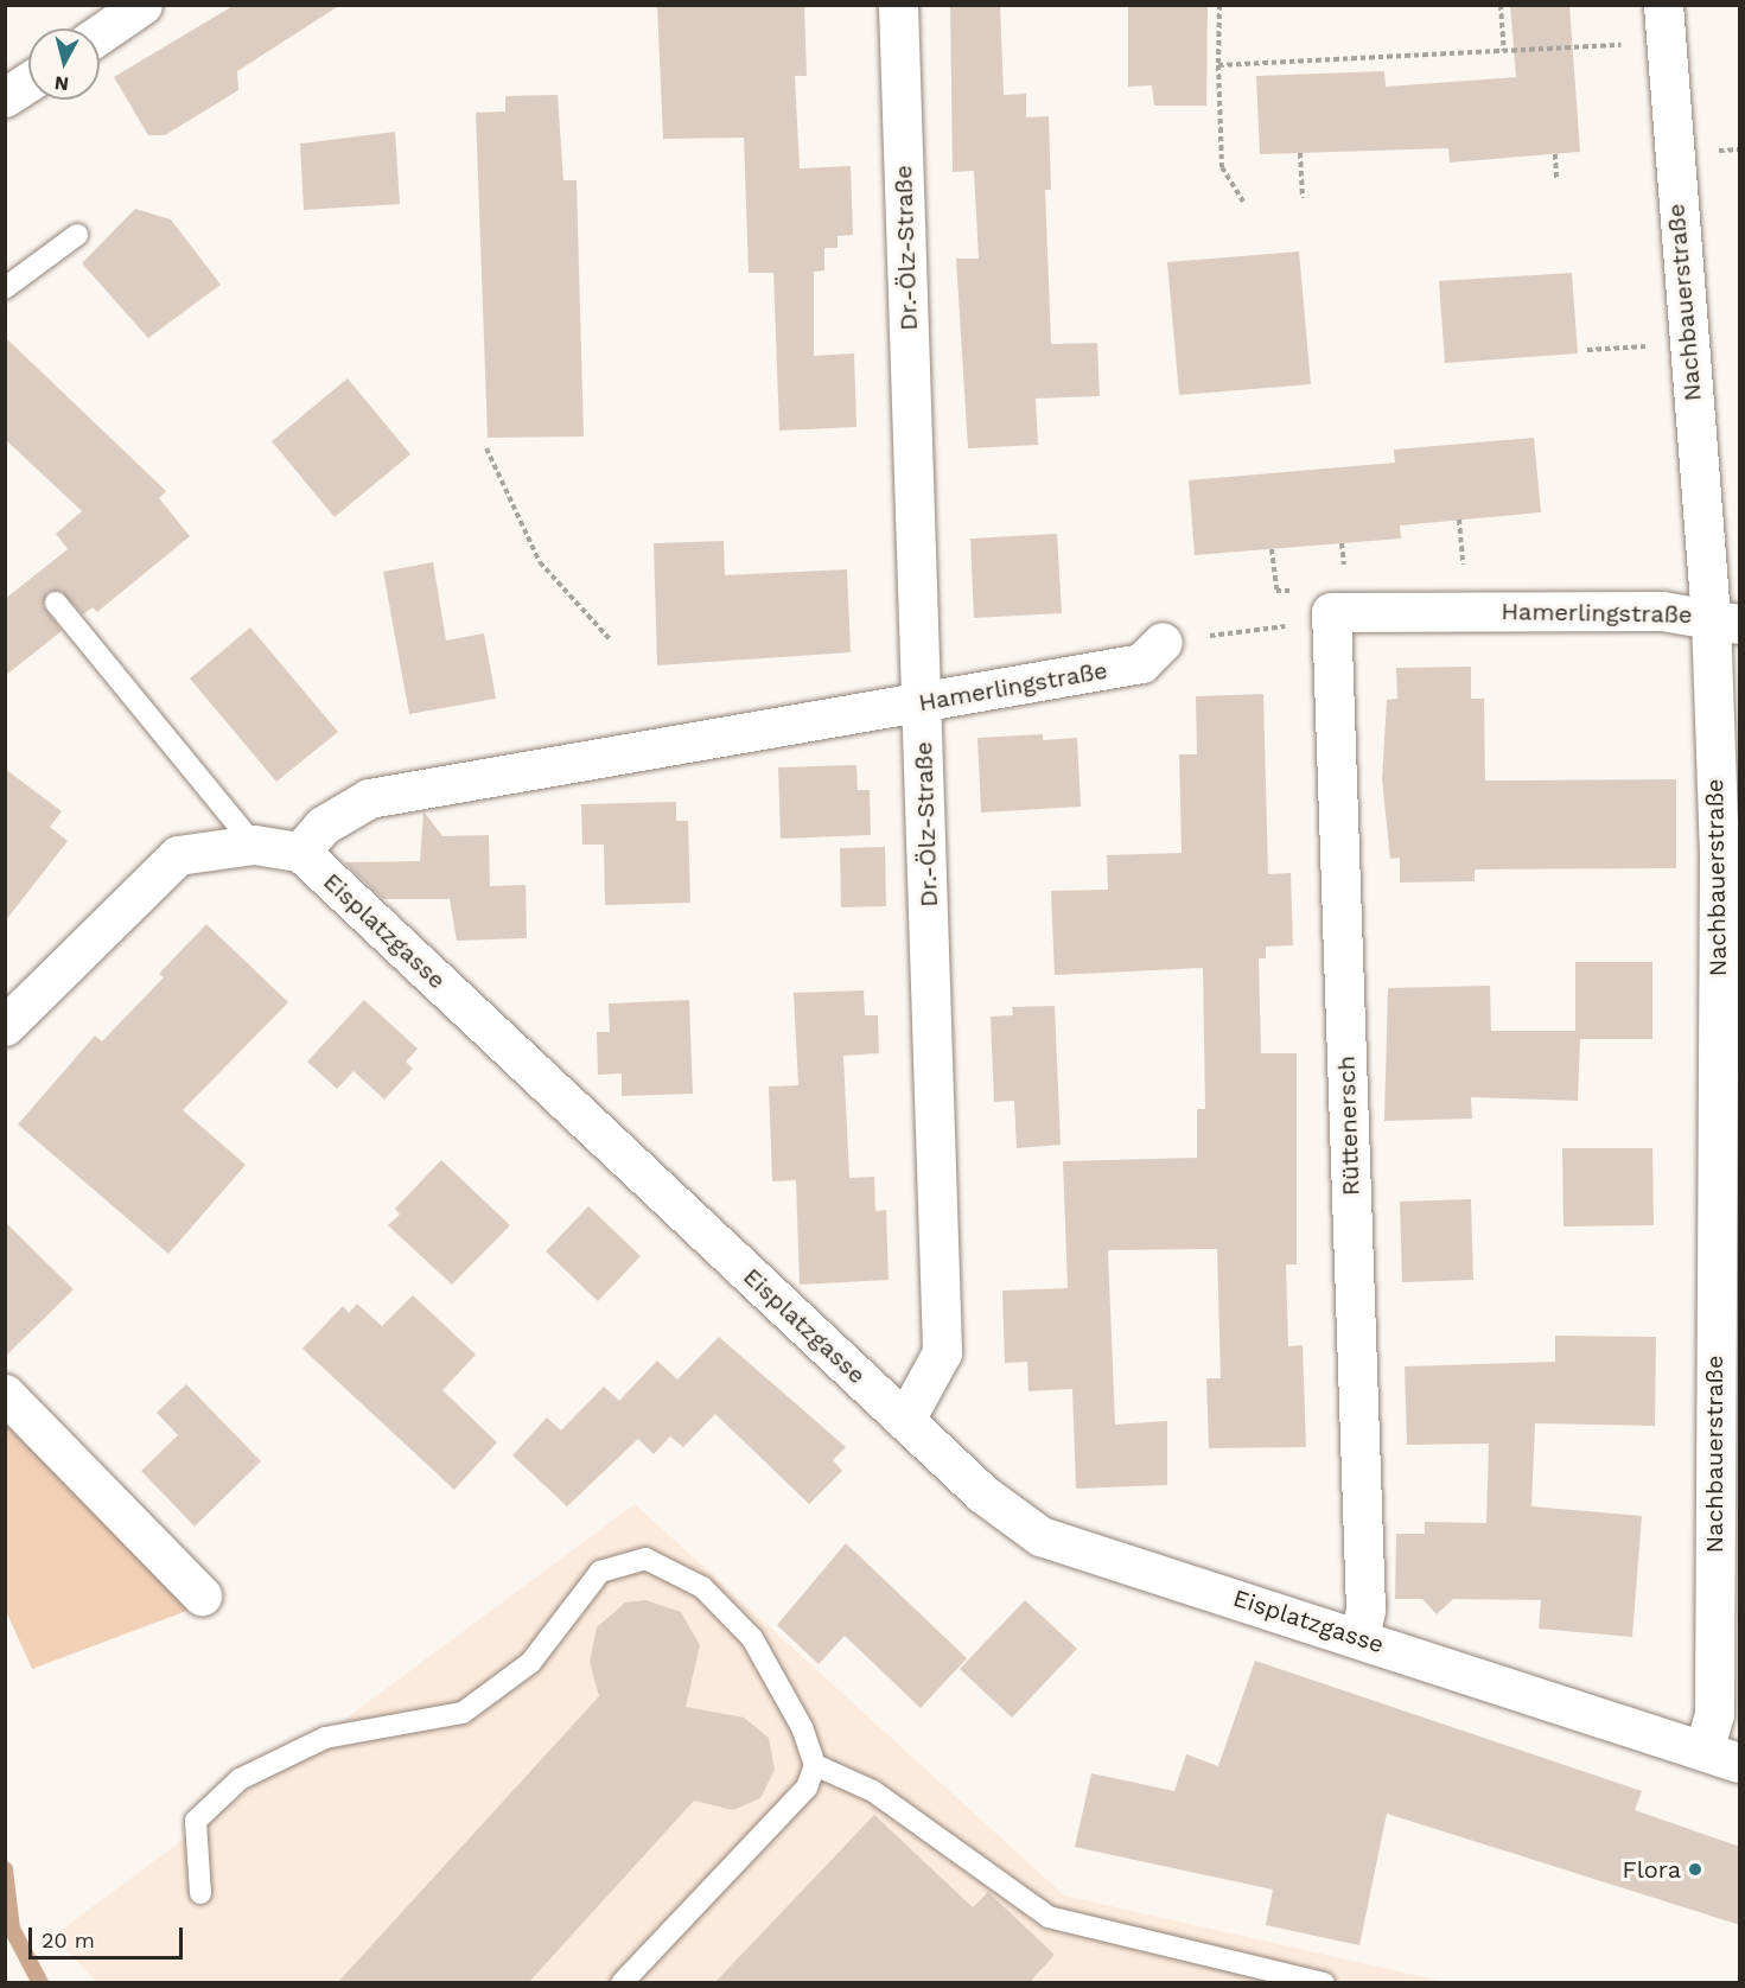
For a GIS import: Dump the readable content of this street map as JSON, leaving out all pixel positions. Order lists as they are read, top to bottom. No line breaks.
{"streets":{"street":["Dr.-Ölz-Straße","Nachbauerstraße","Hamerlingstraße","Eisplatzgasse","Rüttenersch"]},"crossings":[["Dr.-Ölz-Straße","Hamerlingstraße"],["Dr.-Ölz-Straße","Eisplatzgasse"],["Nachbauerstraße","Hamerlingstraße"],["Nachbauerstraße","Eisplatzgasse"],["Hamerlingstraße","Eisplatzgasse"],["Hamerlingstraße","Rüttenersch"],["Eisplatzgasse","Rüttenersch"]],"places":["Flora"],"scale_bar":"20 m","north":"bottom"}
